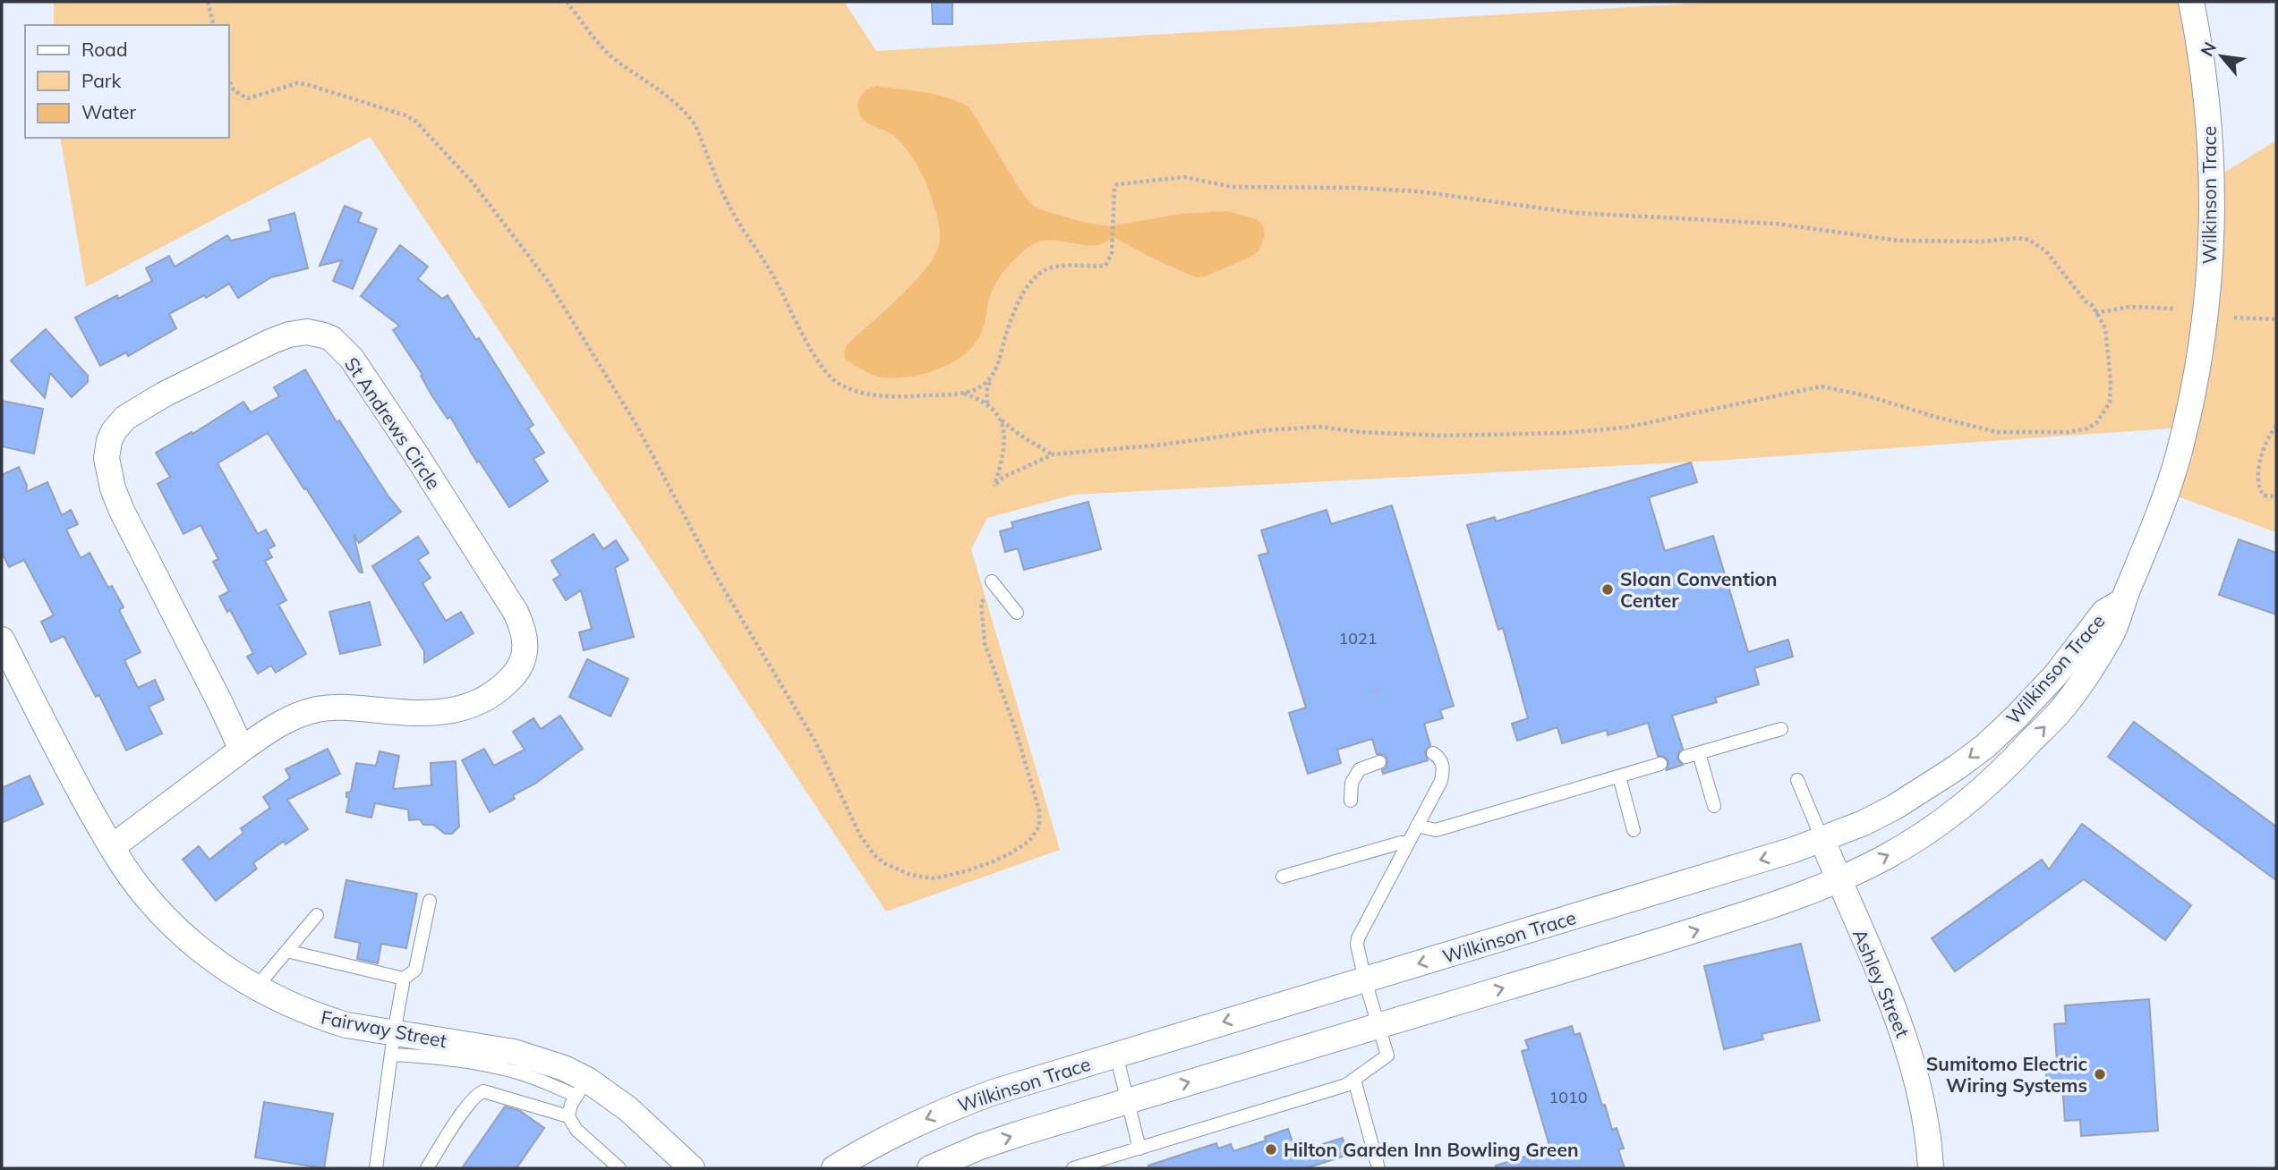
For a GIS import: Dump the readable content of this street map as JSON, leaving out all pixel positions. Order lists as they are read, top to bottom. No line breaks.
{"streets":{"street":["Wilkinson Trace","St Andrews Circle","Ashley Street","Fairway Street"]},"crossings":[["Wilkinson Trace","Ashley Street"],["St Andrews Circle","Fairway Street"]],"places":["Sloan Convention Center","Sumitomo Electric Wiring Systems","Hilton Garden Inn Bowling Green"],"house_numbers":["1021","1010"],"legend":["Road","Park","Water"],"north":"top left"}
